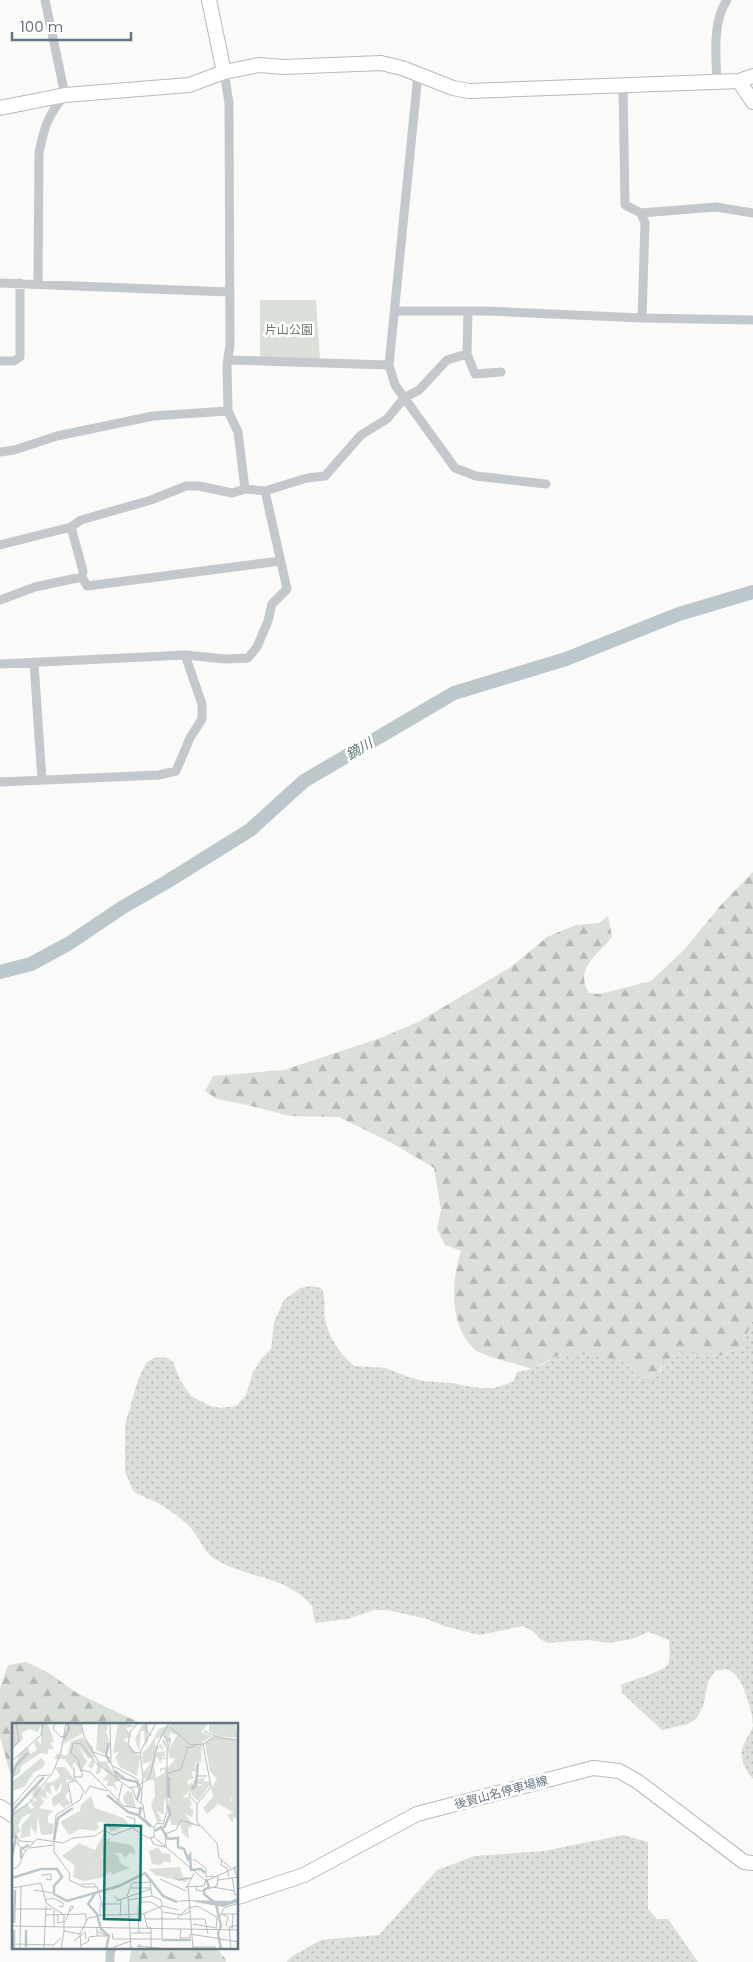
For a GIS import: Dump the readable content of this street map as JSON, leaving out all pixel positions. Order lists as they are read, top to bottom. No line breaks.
{"streets":{"street":["後賀山名停車場線"]},"water":["鏑川"],"parks":["片山公園"],"scale_bar":"100 m"}
